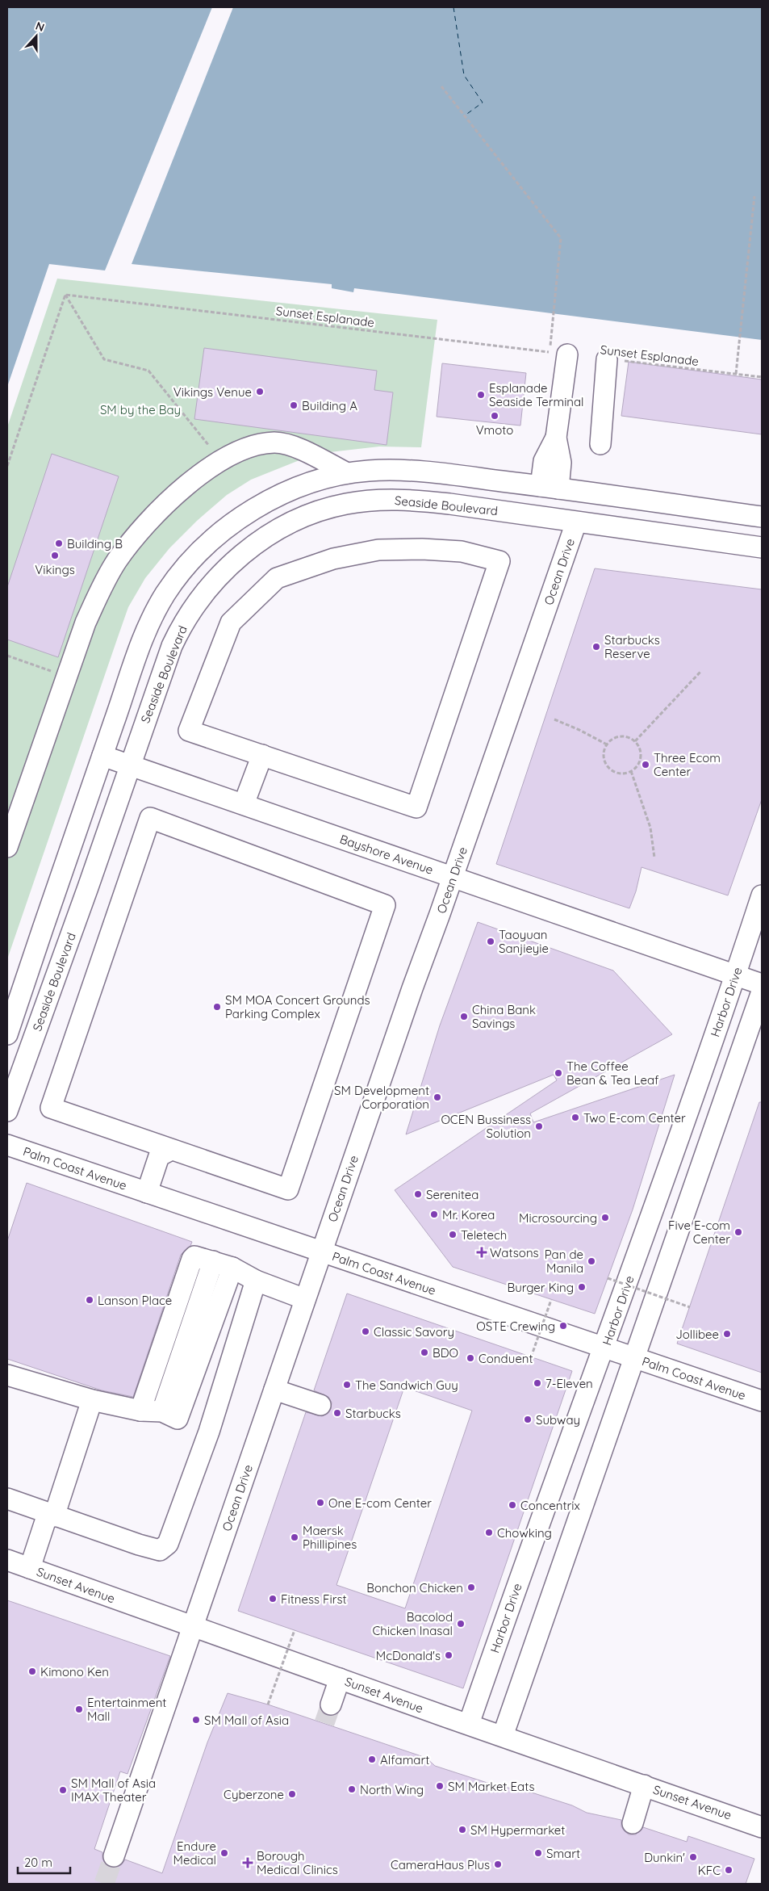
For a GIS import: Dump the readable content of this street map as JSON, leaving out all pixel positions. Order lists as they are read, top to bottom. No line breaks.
{"streets":{"street":["Seaside Boulevard","Ocean Drive","Bayshore Avenue","Harbor Drive","Palm Coast Avenue","Sunset Avenue"],"path":["Sunset Esplanade"]},"crossings":[["Seaside Boulevard","Ocean Drive"],["Seaside Boulevard","Bayshore Avenue"],["Ocean Drive","Bayshore Avenue"],["Ocean Drive","Palm Coast Avenue"],["Ocean Drive","Sunset Avenue"],["Bayshore Avenue","Harbor Drive"],["Harbor Drive","Palm Coast Avenue"],["Harbor Drive","Sunset Avenue"]],"parks":["SM by the Bay"],"places":{"other":["Vikings Venue","Esplanade Seaside Terminal","Building A","Vmoto","Building B","Vikings","Starbucks Reserve","Three Ecom Center","Taoyuan Sanjieyie","SM MOA Concert Grounds Parking Complex","China Bank Savings","The Coffee Bean & Tea Leaf","SM Development Corporation","Two E-com Center","OCEN Bussiness Solution","Serenitea","Mr. Korea","Microsourcing","Five E-com Center","Teletech","Pan de Manila","Burger King","Lanson Place","OSTE Crewing","Classic Savory","Jollibee","BDO","Conduent","7-Eleven","The Sandwich Guy","Starbucks","Subway","One E-com Center","Concentrix","Chowking","Maersk Phillipines","Bonchon Chicken","Fitness First","Bacolod Chicken Inasal","McDonald's","Kimono Ken","Entertainment Mall","SM Mall of Asia","Alfamart","SM Market Eats","North Wing","SM Mall of Asia IMAX Theater","Cyberzone","SM Hypermarket","Endure Medical","Smart","Dunkin'","CameraHaus Plus","KFC"],"health":["Watsons","Borough Medical Clinics"]},"scale_bar":"20 m","north":"top"}
